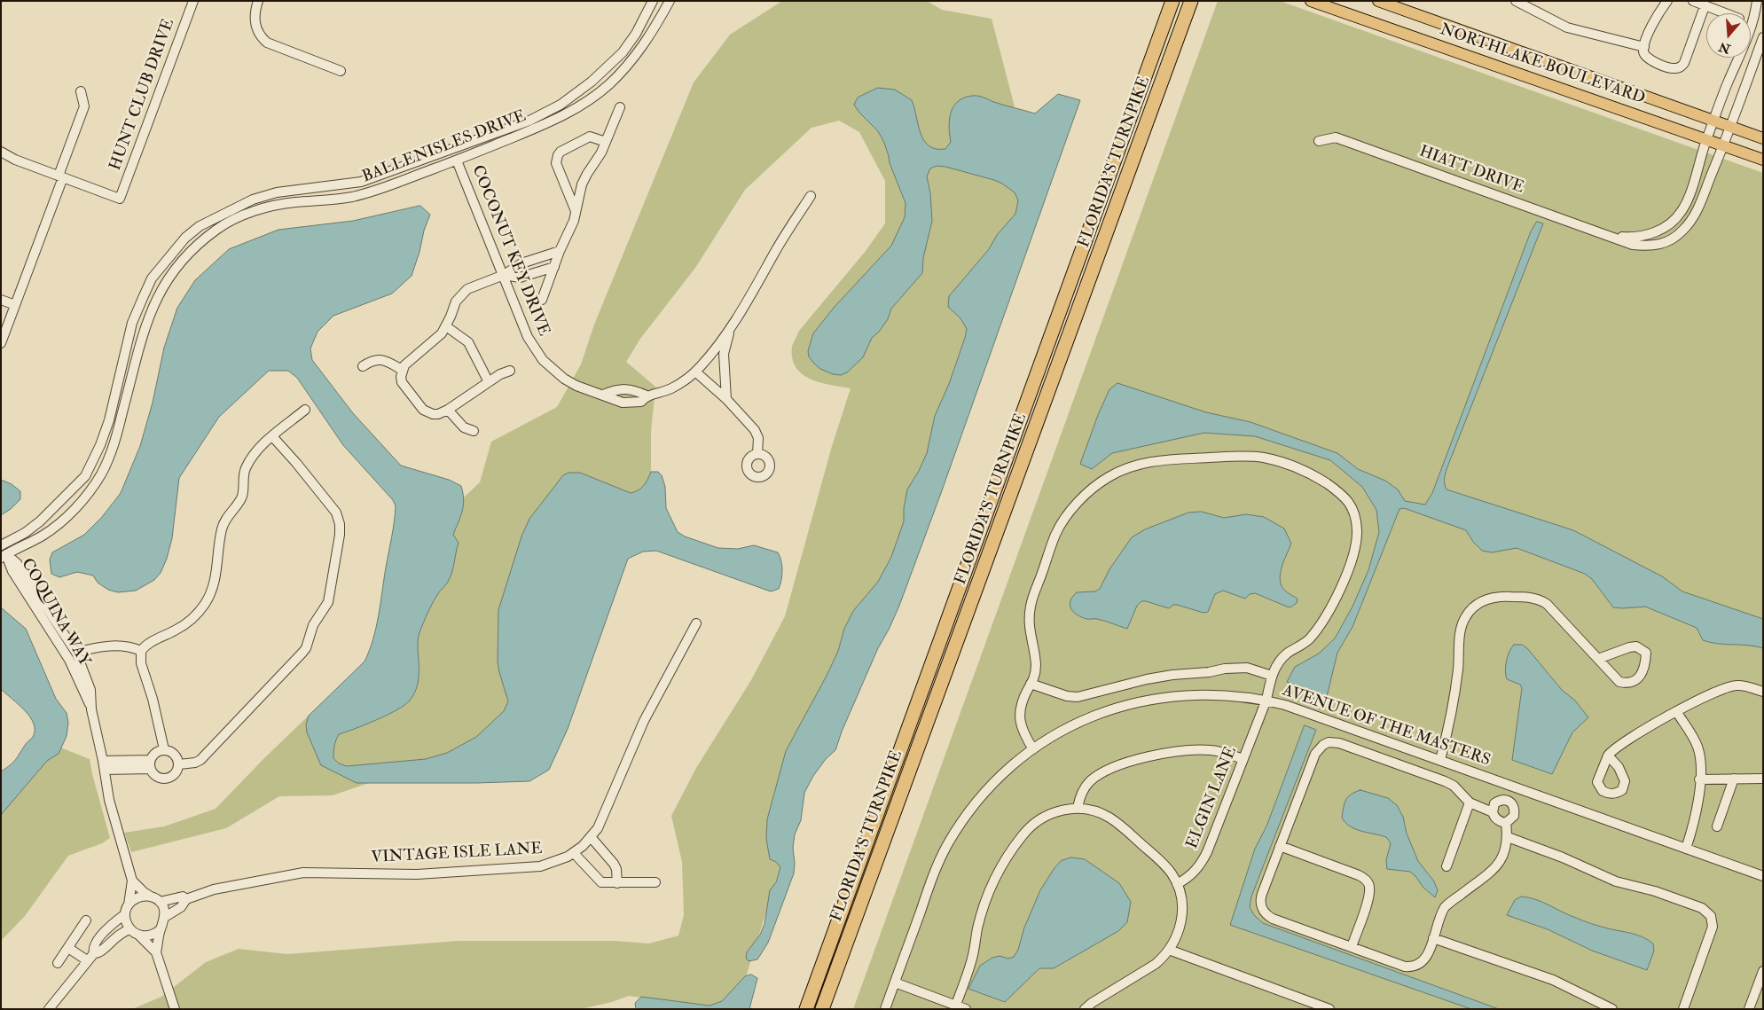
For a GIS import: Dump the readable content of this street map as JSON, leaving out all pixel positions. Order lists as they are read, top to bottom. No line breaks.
{"streets":{"highway":["FLORIDA'S TURNPIKE"],"main road":["NORTHLAKE BOULEVARD"],"street":["HUNT CLUB DRIVE","BALLENISLES DRIVE","HIATT DRIVE","COCONUT KEY DRIVE","COQUINA WAY","AVENUE OF THE MASTERS","ELGIN LANE","VINTAGE ISLE LANE"]},"crossings":[["NORTHLAKE BOULEVARD","HIATT DRIVE"],["BALLENISLES DRIVE","COCONUT KEY DRIVE"],["BALLENISLES DRIVE","COQUINA WAY"],["COQUINA WAY","VINTAGE ISLE LANE"],["AVENUE OF THE MASTERS","ELGIN LANE"]],"north":"bottom"}
